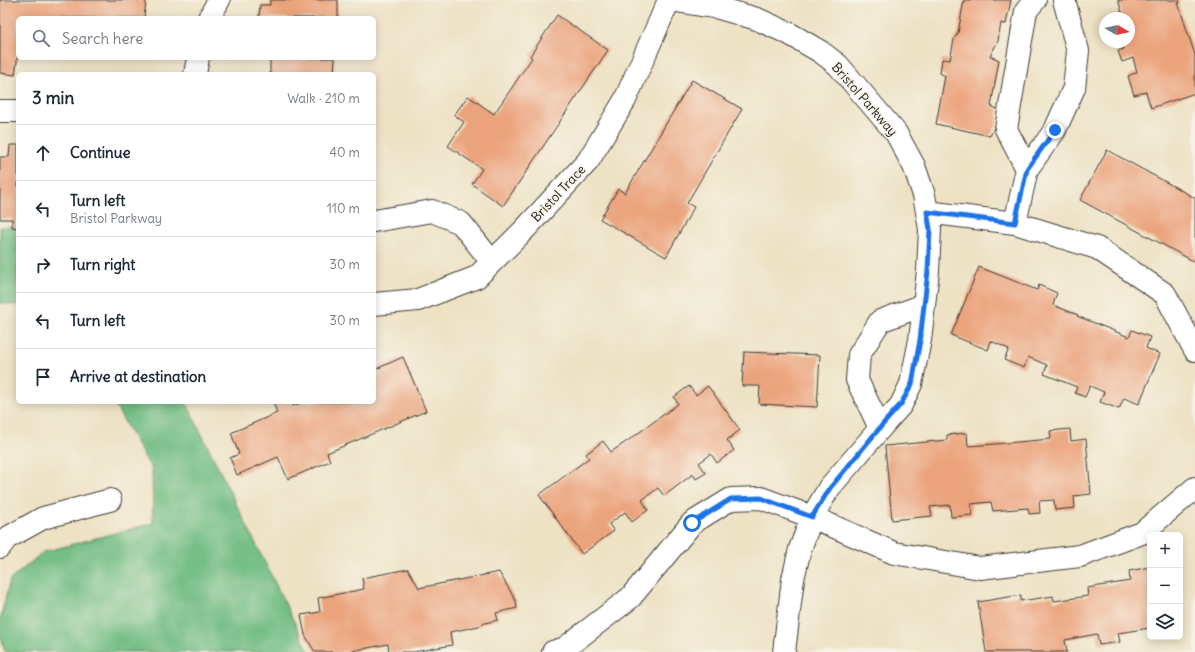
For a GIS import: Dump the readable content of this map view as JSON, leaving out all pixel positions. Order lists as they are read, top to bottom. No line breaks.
{"streets":{"street":["Bristol Parkway","Bristol Trace"]},"crossings":[["Bristol Parkway","Bristol Trace"]],"north":"right","page":{"search":"Search here","heading":["3 min","Walk · 210 m"],"list":[["Continue","40 m"],["Turn left","Bristol Parkway","110 m"],["Turn right","30 m"],["Turn left","30 m"],"Arrive at destination"],"map_buttons":["+","−"]}}
